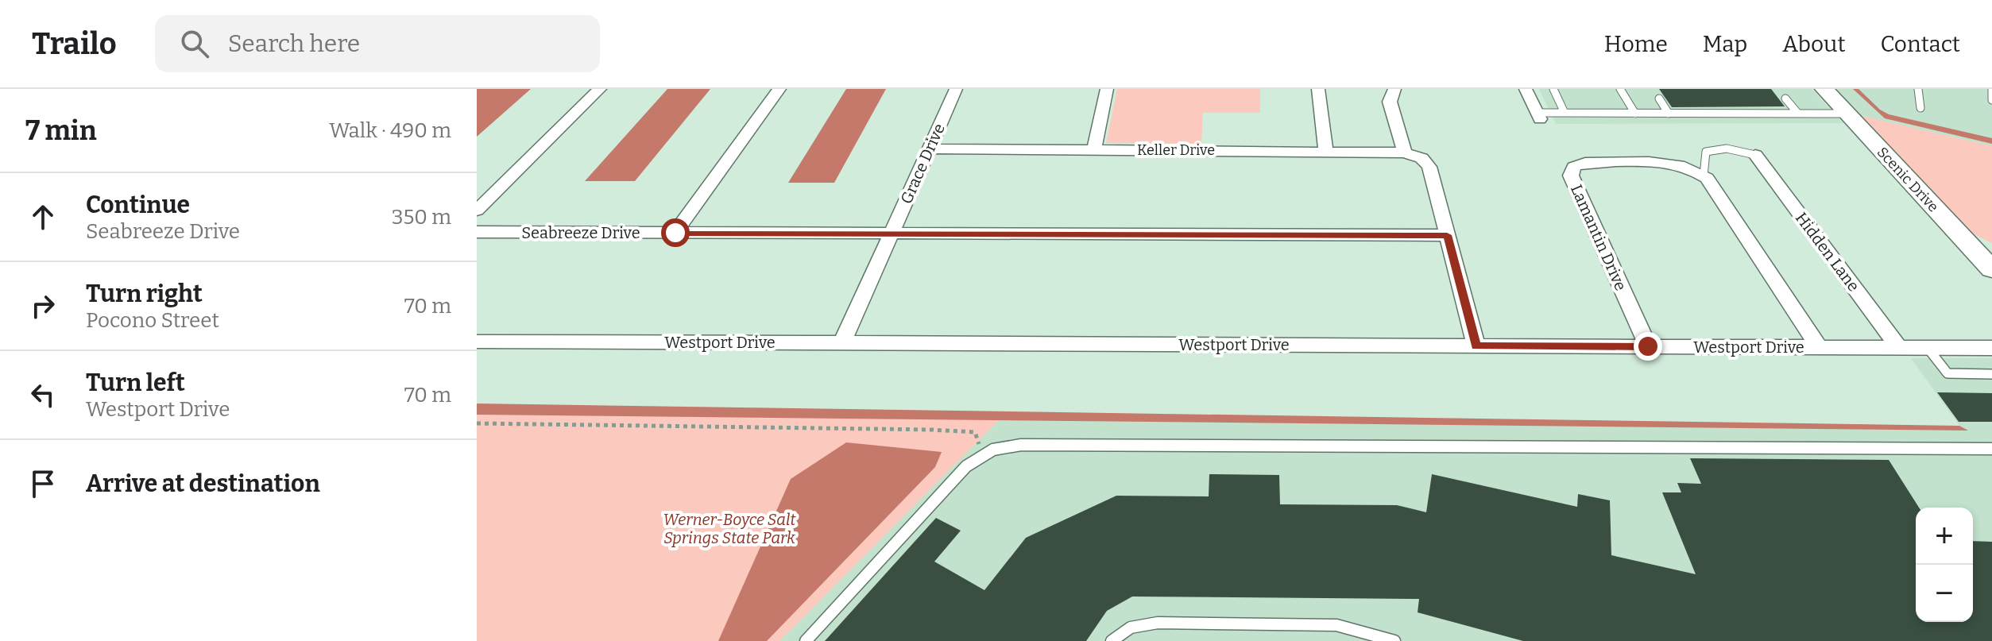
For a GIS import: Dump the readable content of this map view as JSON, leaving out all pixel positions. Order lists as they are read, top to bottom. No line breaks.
{"streets":{"street":["Keller Drive","Grace Drive","Scenic Drive","Seabreeze Drive","Lamantin Drive","Hidden Lane","Westport Drive"]},"crossings":[["Keller Drive","Grace Drive"],["Keller Drive","Seabreeze Drive"],["Grace Drive","Seabreeze Drive"],["Grace Drive","Westport Drive"],["Lamantin Drive","Westport Drive"],["Hidden Lane","Westport Drive"]],"parks":["Werner-Boyce Salt Springs State Park"],"page":{"header":"Trailo","search":"Search here","nav":["Home","Map","About","Contact"],"heading":["7 min","Walk · 490 m"],"list":[["Continue","Seabreeze Drive","350 m"],["Turn right","Pocono Street","70 m"],["Turn left","Westport Drive","70 m"],"Arrive at destination"],"map_buttons":["+","−"]}}
